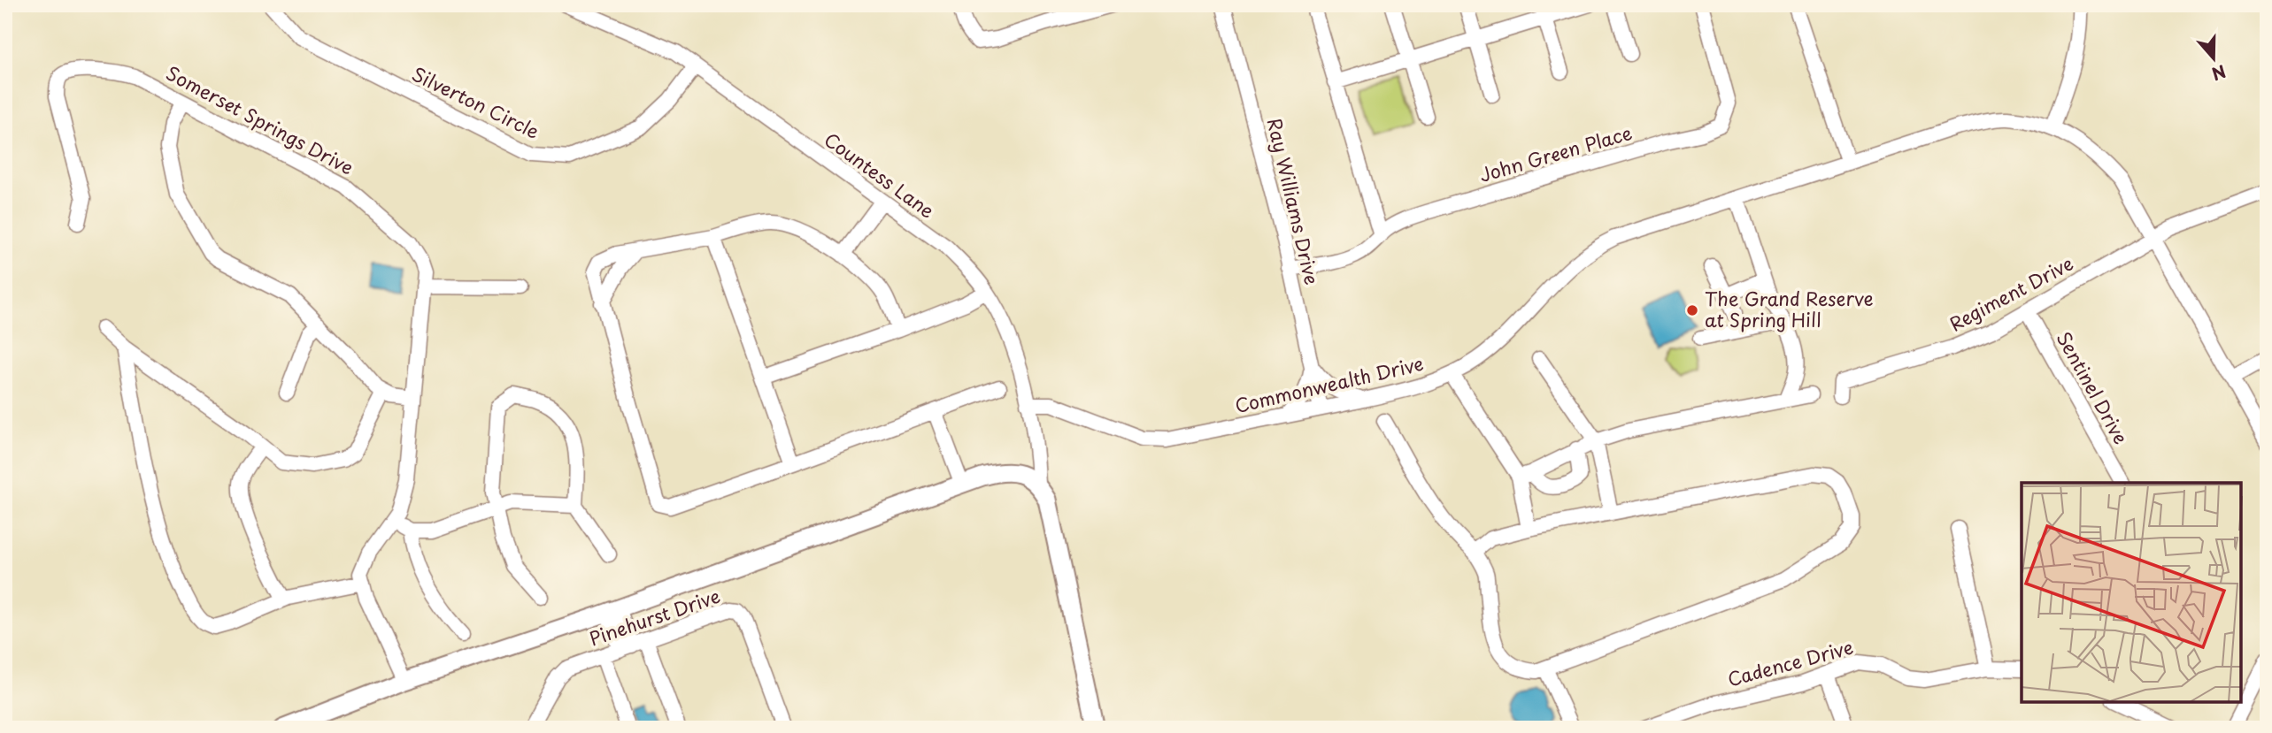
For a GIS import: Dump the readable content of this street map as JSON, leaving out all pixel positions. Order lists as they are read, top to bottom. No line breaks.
{"streets":{"street":["Silverton Circle","Somerset Springs Drive","John Green Place","Countess Lane","Ray Williams Drive","Regiment Drive","Commonwealth Drive","Sentinel Drive","Pinehurst Drive","Cadence Drive"]},"crossings":[["Silverton Circle","Countess Lane"],["John Green Place","Ray Williams Drive"],["Countess Lane","Commonwealth Drive"],["Ray Williams Drive","Commonwealth Drive"],["Regiment Drive","Sentinel Drive"]],"places":["The Grand Reserve at Spring Hill"],"north":"bottom"}
